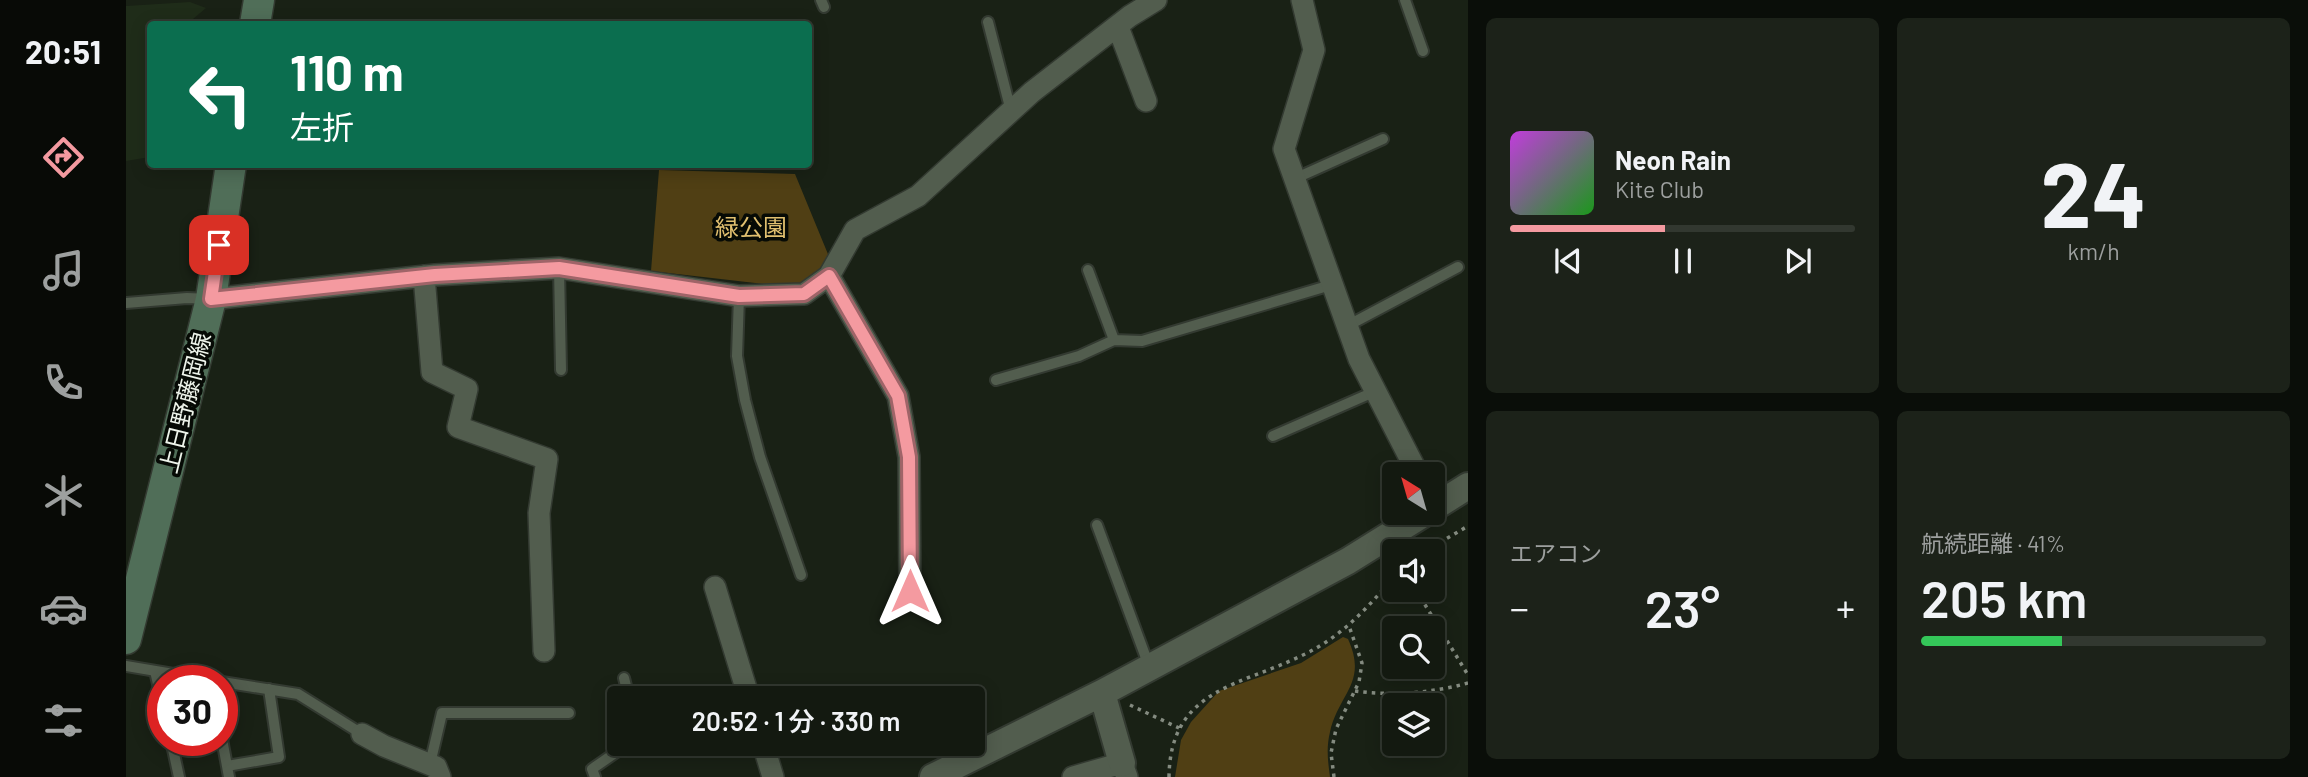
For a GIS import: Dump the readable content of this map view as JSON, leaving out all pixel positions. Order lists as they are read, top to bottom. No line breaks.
{"streets":{"main road":["上日野藤岡線"]},"parks":["緑公園"],"north":"top left","page":{"tabs":"20:51","tile":[["24","km/h"],"エアコン",["航続距離 · 41%","205 km"]],"turn":["110 m","左折"],"song":["Neon Rain","Kite Club"],"heat":["−","23°","+"],"limit":"30","trip":"20:52 · 1 分 · 330 m"}}
